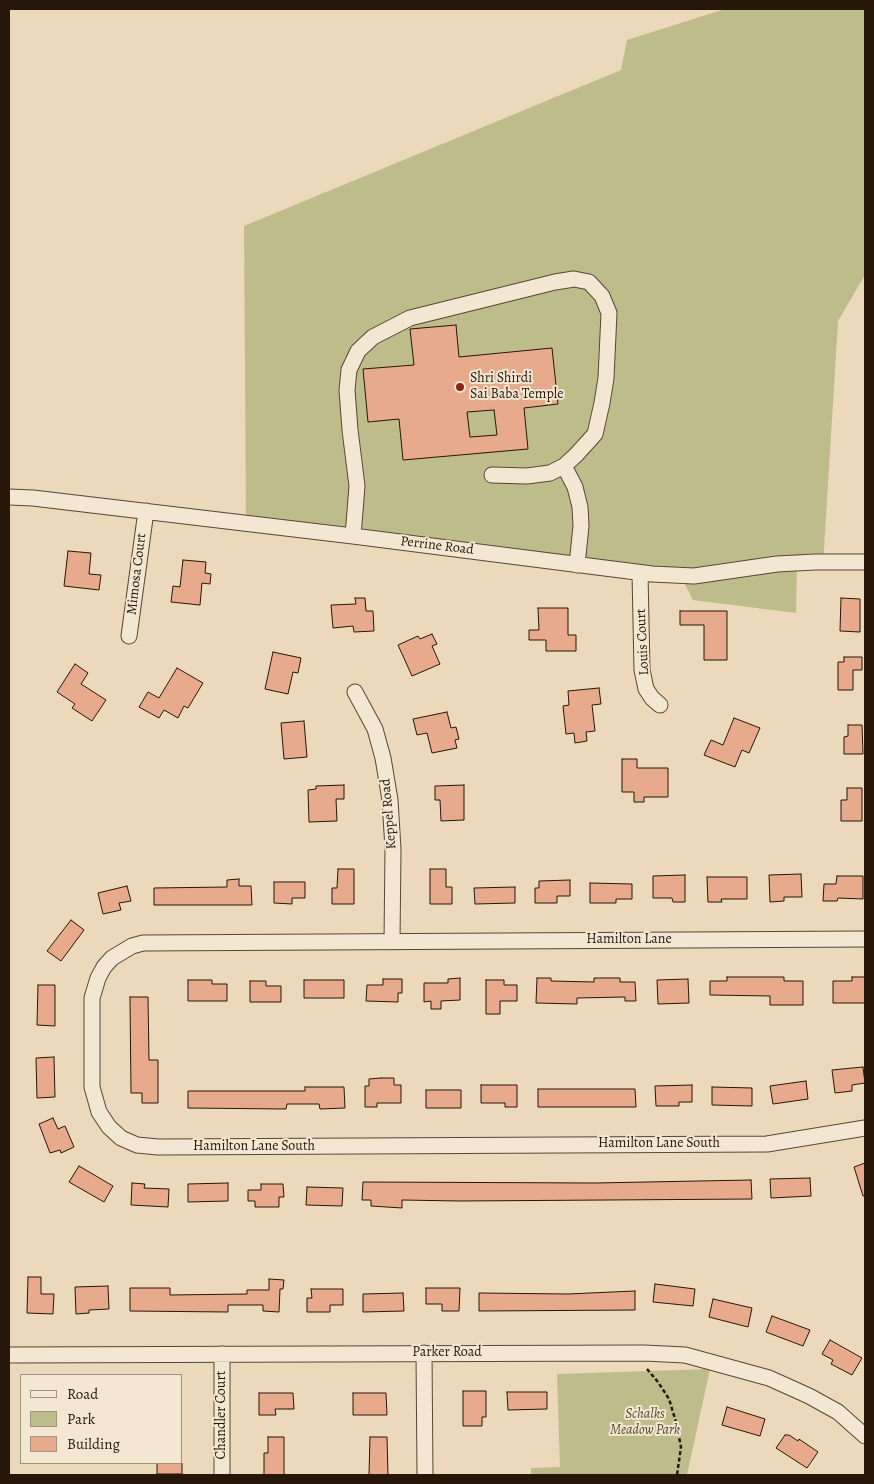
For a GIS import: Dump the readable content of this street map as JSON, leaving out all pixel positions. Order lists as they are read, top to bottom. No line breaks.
{"streets":{"street":["Perrine Road","Mimosa Court","Louis Court","Keppel Road","Hamilton Lane","Hamilton Lane South","Parker Road","Chandler Court"]},"crossings":[["Perrine Road","Mimosa Court"],["Perrine Road","Louis Court"],["Keppel Road","Hamilton Lane"],["Keppel Road","Hamilton Lane South"],["Hamilton Lane","Hamilton Lane South"],["Parker Road","Chandler Court"]],"parks":["Schalks Meadow Park"],"places":["Shri Shirdi Sai Baba Temple"],"legend":["Road","Park","Building"]}
